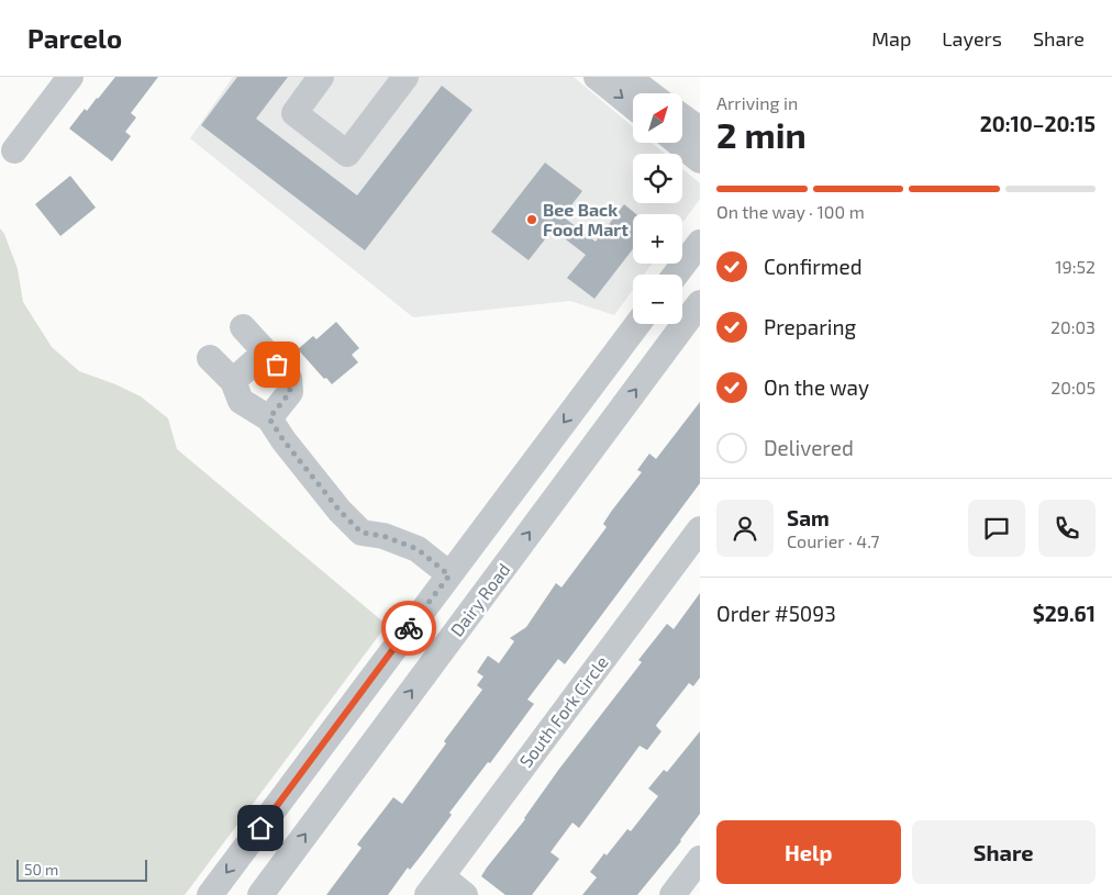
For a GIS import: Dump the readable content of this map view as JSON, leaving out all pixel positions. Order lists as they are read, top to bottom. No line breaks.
{"streets":{"street":["Dairy Road","South Fork Circle"]},"places":["Bee Back Food Mart"],"scale_bar":"50 m","north":"top right","page":{"header":"Parcelo","nav":["Map","Layers","Share"],"heading":["2 min","Arriving in","20:10–20:15"],"panel":["Sam","Courier · 4.7","Order #5093","$29.61"],"map_buttons":["+","−"],"bar":"On the way · 100 m","list":[["Confirmed","19:52"],["Preparing","20:03"],["On the way","20:05"],"Delivered"],"buttons":["Help","Share"],"scale":"50 m"}}
